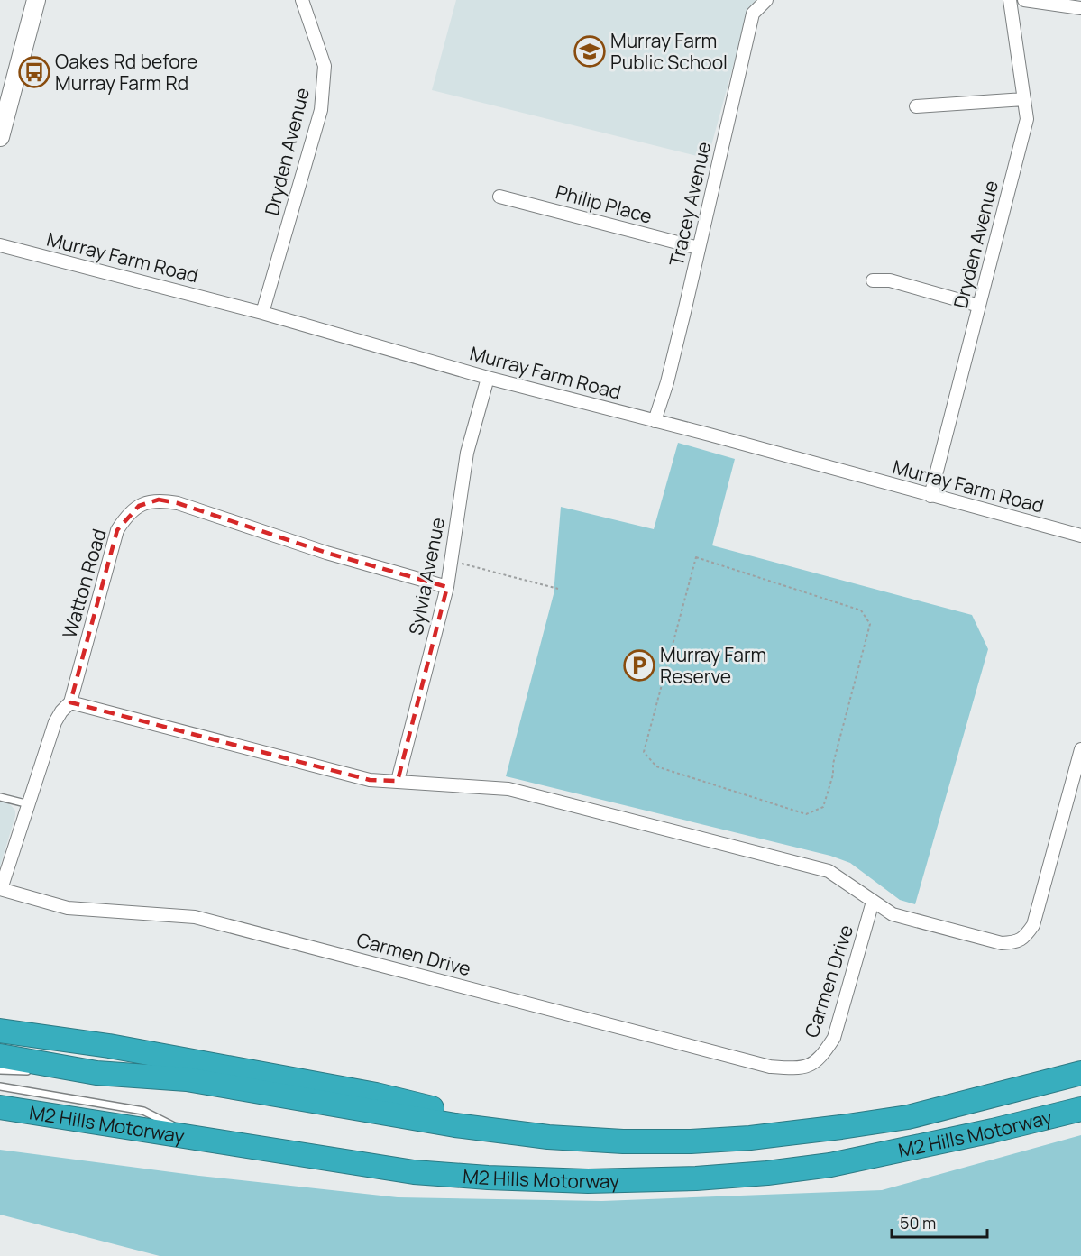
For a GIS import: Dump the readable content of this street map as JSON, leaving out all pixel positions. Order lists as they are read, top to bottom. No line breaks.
{"streets":{"highway":["M2 Hills Motorway"],"street":["Dryden Avenue","Philip Place","Tracey Avenue","Murray Farm Road","Sylvia Avenue","Watton Road","Carmen Drive"]},"crossings":[["Dryden Avenue","Murray Farm Road"],["Philip Place","Tracey Avenue"],["Tracey Avenue","Murray Farm Road"],["Murray Farm Road","Sylvia Avenue"],["Sylvia Avenue","Watton Road"],["Watton Road","Carmen Drive"]],"places":{"school or university":["Murray Farm Public School"],"bus stop":["Oakes Rd before Murray Farm Rd"],"parking":["Murray Farm Reserve"]},"scale_bar":"50 m"}
